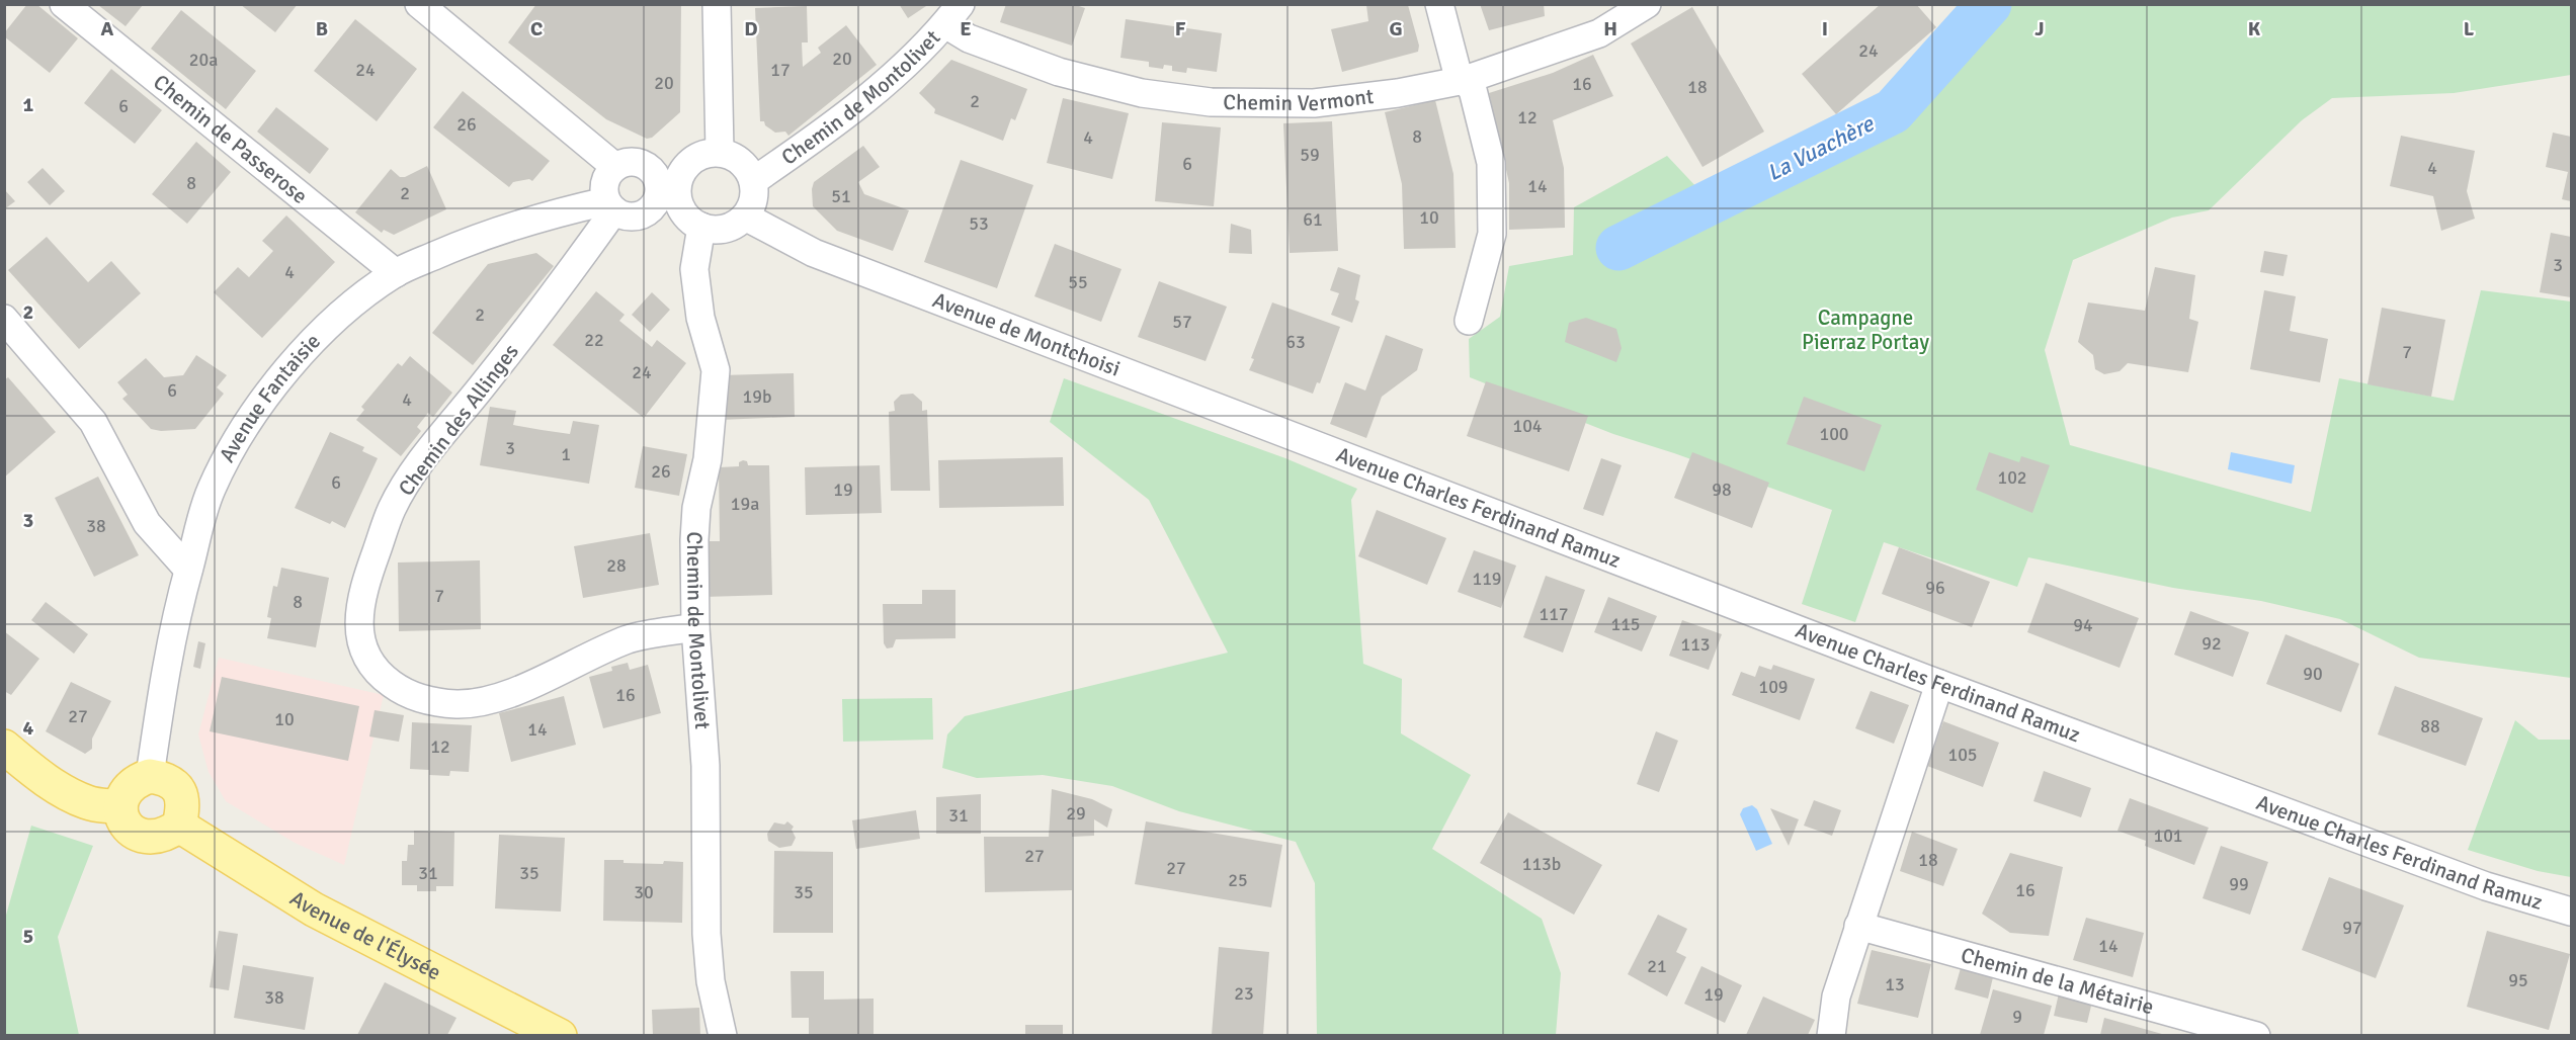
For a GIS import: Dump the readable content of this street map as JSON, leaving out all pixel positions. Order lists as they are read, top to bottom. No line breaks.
{"streets":{"main road":["Avenue de l'Élysée"],"street":["Chemin de Montolivet","Chemin Vermont","Chemin de Passerose","Avenue de Montchoisi","Avenue Fantaisie","Chemin des Allinges","Avenue Charles Ferdinand Ramuz","Chemin de la Métairie"]},"crossings":[["Chemin de Montolivet","Chemin Vermont"],["Chemin de Montolivet","Avenue de Montchoisi"],["Chemin de Montolivet","Chemin des Allinges"],["Chemin de Passerose","Avenue Fantaisie"],["Avenue de Montchoisi","Avenue Charles Ferdinand Ramuz"],["Avenue Fantaisie","Chemin des Allinges"],["Avenue Fantaisie","Avenue de l'Élysée"]],"water":["La Vuachère"],"parks":["Campagne Pierraz Portay"],"house_numbers":["24","20","20a","24","17","20","16","18","2","6","12","26","8","4","59","6","4","8","14","2","51","10","61","53","3","4","55","2","57","22","63","7","24","6","19b","4","104","100","3","1","26","102","6","19","98","19a","38","28","119","96","7","8","117","115","94","92","113","90","109","16","27","10","88","14","12","105","29","31","101","27","18","113b","27","31","35","25","99","16","30","35","97","14","21","95","13","23","19","38","9"],"grid":{"columns":["A","B","C","D","E","F","G","H","I","J","K","L"],"rows":["1","2","3","4","5"]}}
